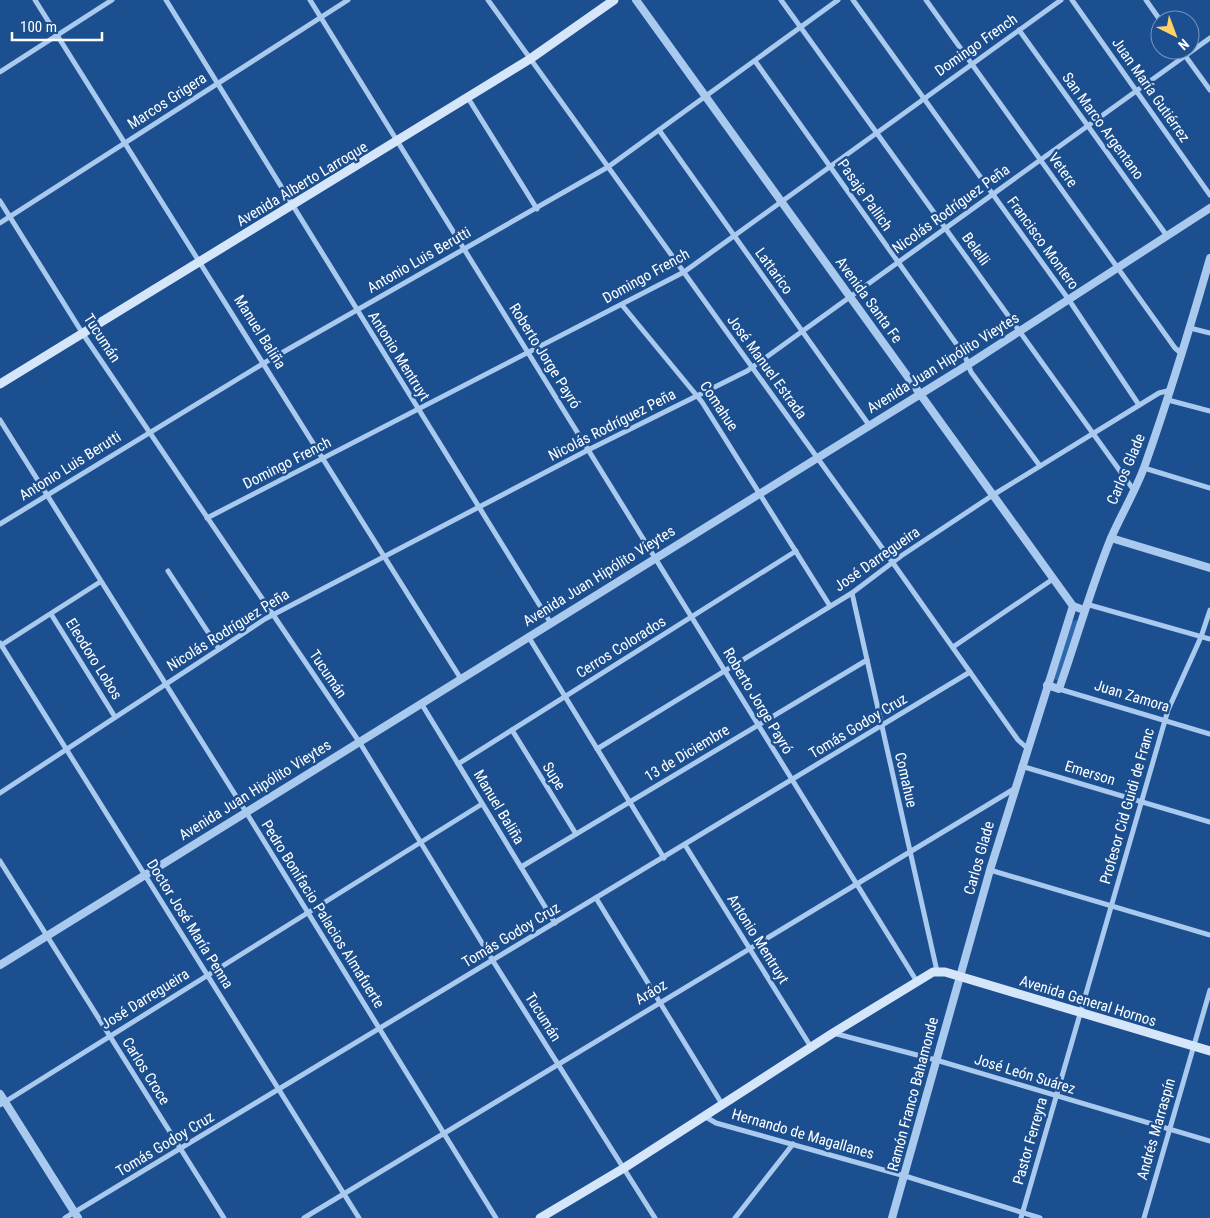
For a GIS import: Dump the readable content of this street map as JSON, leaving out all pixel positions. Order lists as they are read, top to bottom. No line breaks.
{"streets":{"main road":["Avenida Alberto Larroque","Avenida General Hornos"],"street":["Domingo French","Juan María Gutiérrez","Marcos Grigera","San Marco Argentano","Vetere","Pasaje Pallich","Nicolás Rodríguez Peña","Francisco Montero","Belelli","Antonio Luis Berutti","Lattarico","Avenida Santa Fe","Manuel Baliña","Tucumán","Antonio Mentruyt","Roberto Jorge Payró","Avenida Juan Hipólito Vieytes","José Manuel Estrada","Comahue","Carlos Glade","José Darregueira","Cerros Colorados","Eleodoro Lobos","Juan Zamora","Tomás Godoy Cruz","13 de Diciembre","Emerson","Supe","Profesor Cid Guidi de Franc","Pedro Bonifacio Palacios Almafuerte","Doctor José María Penna","Aráoz","Carlos Croce","José León Suárez","Ramón Franco Bahamonde","Andrés Marraspín","Hernando de Magallanes","Pastor Ferreyra"]},"crossings":[["Domingo French","San Marco Argentano"],["Domingo French","Vetere"],["Domingo French","Pasaje Pallich"],["Domingo French","Francisco Montero"],["Domingo French","Belelli"],["Domingo French","Lattarico"],["Domingo French","Avenida Santa Fe"],["Domingo French","Manuel Baliña"],["Domingo French","Tucumán"],["Domingo French","Antonio Mentruyt"],["Domingo French","Roberto Jorge Payró"],["Domingo French","José Manuel Estrada"],["Domingo French","Comahue"],["Juan María Gutiérrez","Nicolás Rodríguez Peña"],["Marcos Grigera","Manuel Baliña"],["Marcos Grigera","Tucumán"],["Marcos Grigera","Antonio Mentruyt"],["Marcos Grigera","Roberto Jorge Payró"],["San Marco Argentano","Nicolás Rodríguez Peña"],["San Marco Argentano","Avenida Juan Hipólito Vieytes"],["Vetere","Nicolás Rodríguez Peña"],["Vetere","Avenida Juan Hipólito Vieytes"],["Vetere","Carlos Glade"],["Avenida Alberto Larroque","Manuel Baliña"],["Avenida Alberto Larroque","Tucumán"],["Avenida Alberto Larroque","Antonio Mentruyt"],["Avenida Alberto Larroque","Roberto Jorge Payró"],["Avenida Alberto Larroque","José Manuel Estrada"],["Pasaje Pallich","Nicolás Rodríguez Peña"],["Pasaje Pallich","Antonio Luis Berutti"],["Pasaje Pallich","Avenida Juan Hipólito Vieytes"],["Pasaje Pallich","José Darregueira"],["Nicolás Rodríguez Peña","Francisco Montero"],["Nicolás Rodríguez Peña","Belelli"],["Nicolás Rodríguez Peña","Lattarico"],["Nicolás Rodríguez Peña","Avenida Santa Fe"],["Nicolás Rodríguez Peña","Manuel Baliña"],["Nicolás Rodríguez Peña","Tucumán"],["Nicolás Rodríguez Peña","Antonio Mentruyt"],["Nicolás Rodríguez Peña","Roberto Jorge Payró"],["Nicolás Rodríguez Peña","José Manuel Estrada"],["Nicolás Rodríguez Peña","Comahue"],["Nicolás Rodríguez Peña","Eleodoro Lobos"],["Nicolás Rodríguez Peña","Pedro Bonifacio Palacios Almafuerte"],["Nicolás Rodríguez Peña","Doctor José María Penna"],["Francisco Montero","Avenida Juan Hipólito Vieytes"],["Francisco Montero","José Darregueira"],["Belelli","Antonio Luis Berutti"],["Belelli","Avenida Juan Hipólito Vieytes"],["Belelli","Carlos Glade"],["Belelli","José Darregueira"],["Antonio Luis Berutti","Lattarico"],["Antonio Luis Berutti","Avenida Santa Fe"],["Antonio Luis Berutti","Manuel Baliña"],["Antonio Luis Berutti","Tucumán"],["Antonio Luis Berutti","Antonio Mentruyt"],["Antonio Luis Berutti","Roberto Jorge Payró"],["Antonio Luis Berutti","José Manuel Estrada"],["Antonio Luis Berutti","Pedro Bonifacio Palacios Almafuerte"],["Lattarico","Avenida Juan Hipólito Vieytes"],["Avenida Santa Fe","Avenida Juan Hipólito Vieytes"],["Avenida Santa Fe","Carlos Glade"],["Avenida Santa Fe","José Darregueira"],["Manuel Baliña","Avenida Juan Hipólito Vieytes"],["Manuel Baliña","José Darregueira"],["Manuel Baliña","Cerros Colorados"],["Manuel Baliña","Tomás Godoy Cruz"],["Manuel Baliña","13 de Diciembre"],["Tucumán","Avenida Juan Hipólito Vieytes"],["Tucumán","José Darregueira"],["Tucumán","Tomás Godoy Cruz"],["Tucumán","Aráoz"],["Antonio Mentruyt","Avenida Juan Hipólito Vieytes"],["Antonio Mentruyt","Tomás Godoy Cruz"],["Antonio Mentruyt","Aráoz"],["Roberto Jorge Payró","Avenida Juan Hipólito Vieytes"],["Roberto Jorge Payró","José Darregueira"],["Roberto Jorge Payró","Cerros Colorados"],["Roberto Jorge Payró","Tomás Godoy Cruz"],["Roberto Jorge Payró","13 de Diciembre"],["Roberto Jorge Payró","Aráoz"],["Avenida Juan Hipólito Vieytes","José Manuel Estrada"],["Avenida Juan Hipólito Vieytes","Comahue"],["Avenida Juan Hipólito Vieytes","Pedro Bonifacio Palacios Almafuerte"],["Avenida Juan Hipólito Vieytes","Doctor José María Penna"],["Avenida Juan Hipólito Vieytes","Carlos Croce"],["José Manuel Estrada","Carlos Glade"],["José Manuel Estrada","José Darregueira"],["José Manuel Estrada","Tomás Godoy Cruz"],["Comahue","José Darregueira"],["Comahue","Cerros Colorados"],["Comahue","Tomás Godoy Cruz"],["Comahue","13 de Diciembre"],["Comahue","Aráoz"],["Comahue","Avenida General Hornos"],["Carlos Glade","José Darregueira"],["Carlos Glade","Juan Zamora"],["Carlos Glade","Emerson"],["Carlos Glade","Aráoz"],["Carlos Glade","Avenida General Hornos"],["Carlos Glade","Ramón Franco Bahamonde"],["José Darregueira","Pedro Bonifacio Palacios Almafuerte"],["José Darregueira","Doctor José María Penna"],["José Darregueira","Carlos Croce"],["Cerros Colorados","Supe"],["Juan Zamora","Profesor Cid Guidi de Franc"],["Tomás Godoy Cruz","Pedro Bonifacio Palacios Almafuerte"],["Tomás Godoy Cruz","Doctor José María Penna"],["Tomás Godoy Cruz","Carlos Croce"],["13 de Diciembre","Supe"],["Emerson","Profesor Cid Guidi de Franc"],["Profesor Cid Guidi de Franc","Avenida General Hornos"],["Profesor Cid Guidi de Franc","Pastor Ferreyra"],["Pedro Bonifacio Palacios Almafuerte","Aráoz"],["Doctor José María Penna","Aráoz"],["Avenida General Hornos","Ramón Franco Bahamonde"],["Avenida General Hornos","Andrés Marraspín"],["Avenida General Hornos","Pastor Ferreyra"],["José León Suárez","Ramón Franco Bahamonde"],["José León Suárez","Andrés Marraspín"],["José León Suárez","Pastor Ferreyra"],["Ramón Franco Bahamonde","Hernando de Magallanes"],["Hernando de Magallanes","Pastor Ferreyra"]],"scale_bar":"100 m","north":"bottom right"}
